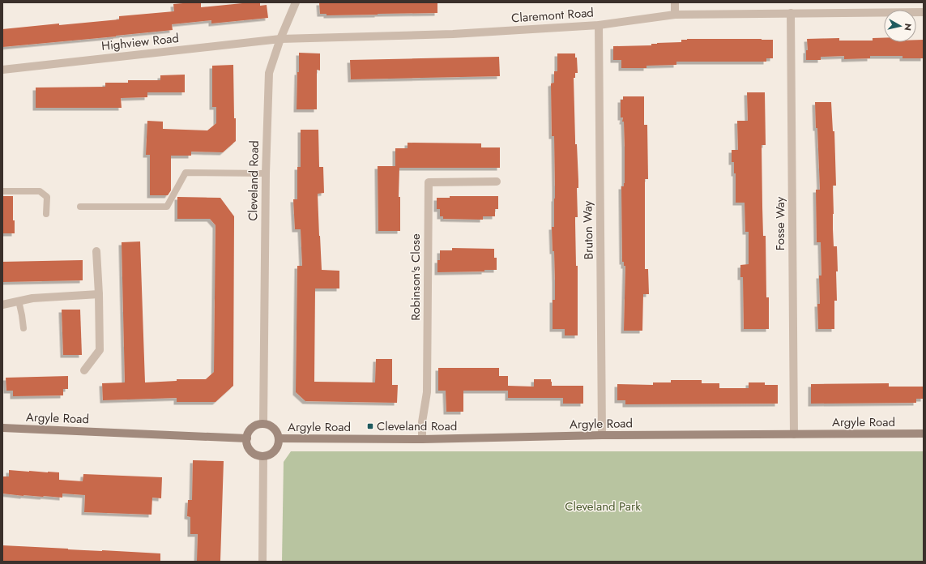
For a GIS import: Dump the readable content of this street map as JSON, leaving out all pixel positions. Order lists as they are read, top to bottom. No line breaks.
{"streets":{"main road":["Argyle Road"],"street":["Claremont Road","Highview Road","Cleveland Road","Fosse Way","Bruton Way","Robinson's Close"]},"crossings":[["Claremont Road","Highview Road"],["Claremont Road","Cleveland Road"],["Claremont Road","Fosse Way"],["Claremont Road","Bruton Way"],["Highview Road","Cleveland Road"],["Cleveland Road","Argyle Road"],["Fosse Way","Argyle Road"],["Bruton Way","Argyle Road"],["Robinson's Close","Argyle Road"]],"parks":["Cleveland Park"],"places":{"transit":["Cleveland Road"]},"north":"right"}
